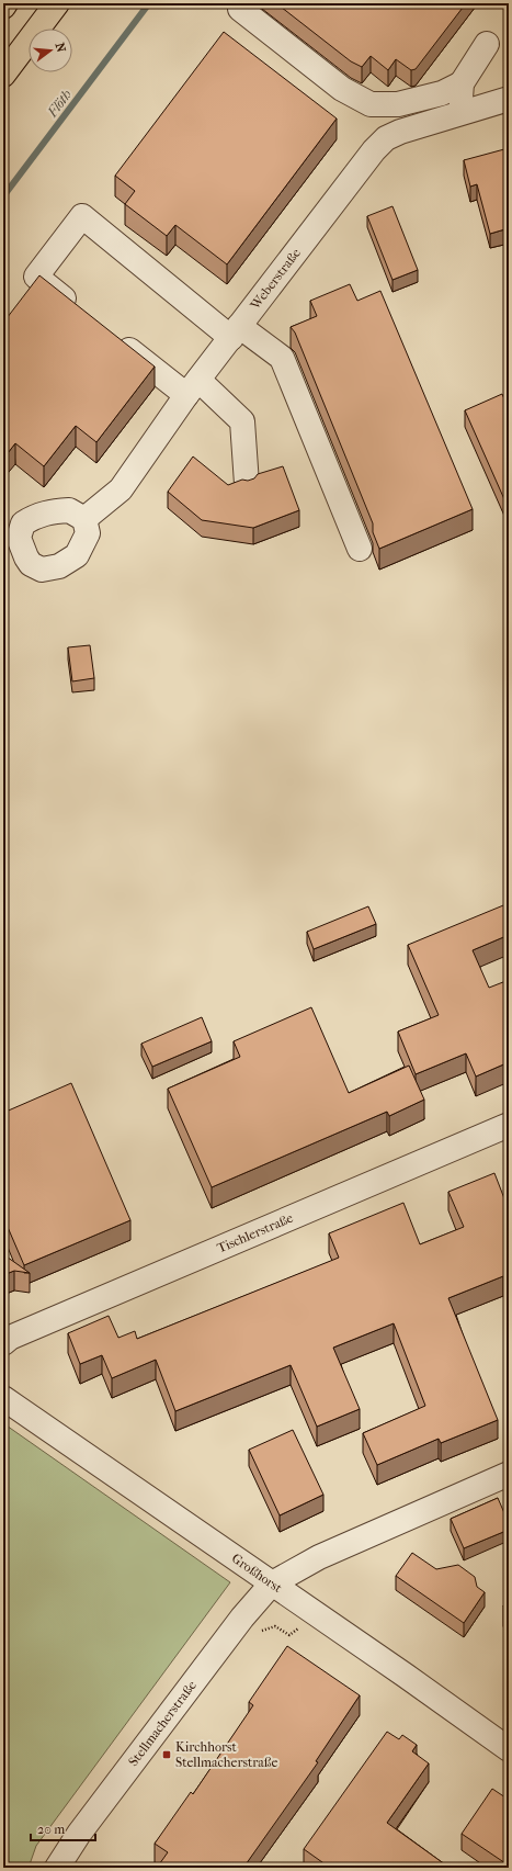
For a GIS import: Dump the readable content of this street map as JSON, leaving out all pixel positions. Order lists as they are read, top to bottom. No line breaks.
{"streets":{"street":["Weberstraße","Tischlerstraße","Großhorst","Stellmacherstraße"]},"crossings":[["Großhorst","Stellmacherstraße"]],"water":["Flöth"],"places":{"transit":["Kirchhorst Stellmacherstraße"]},"scale_bar":"20 m","north":"right"}
